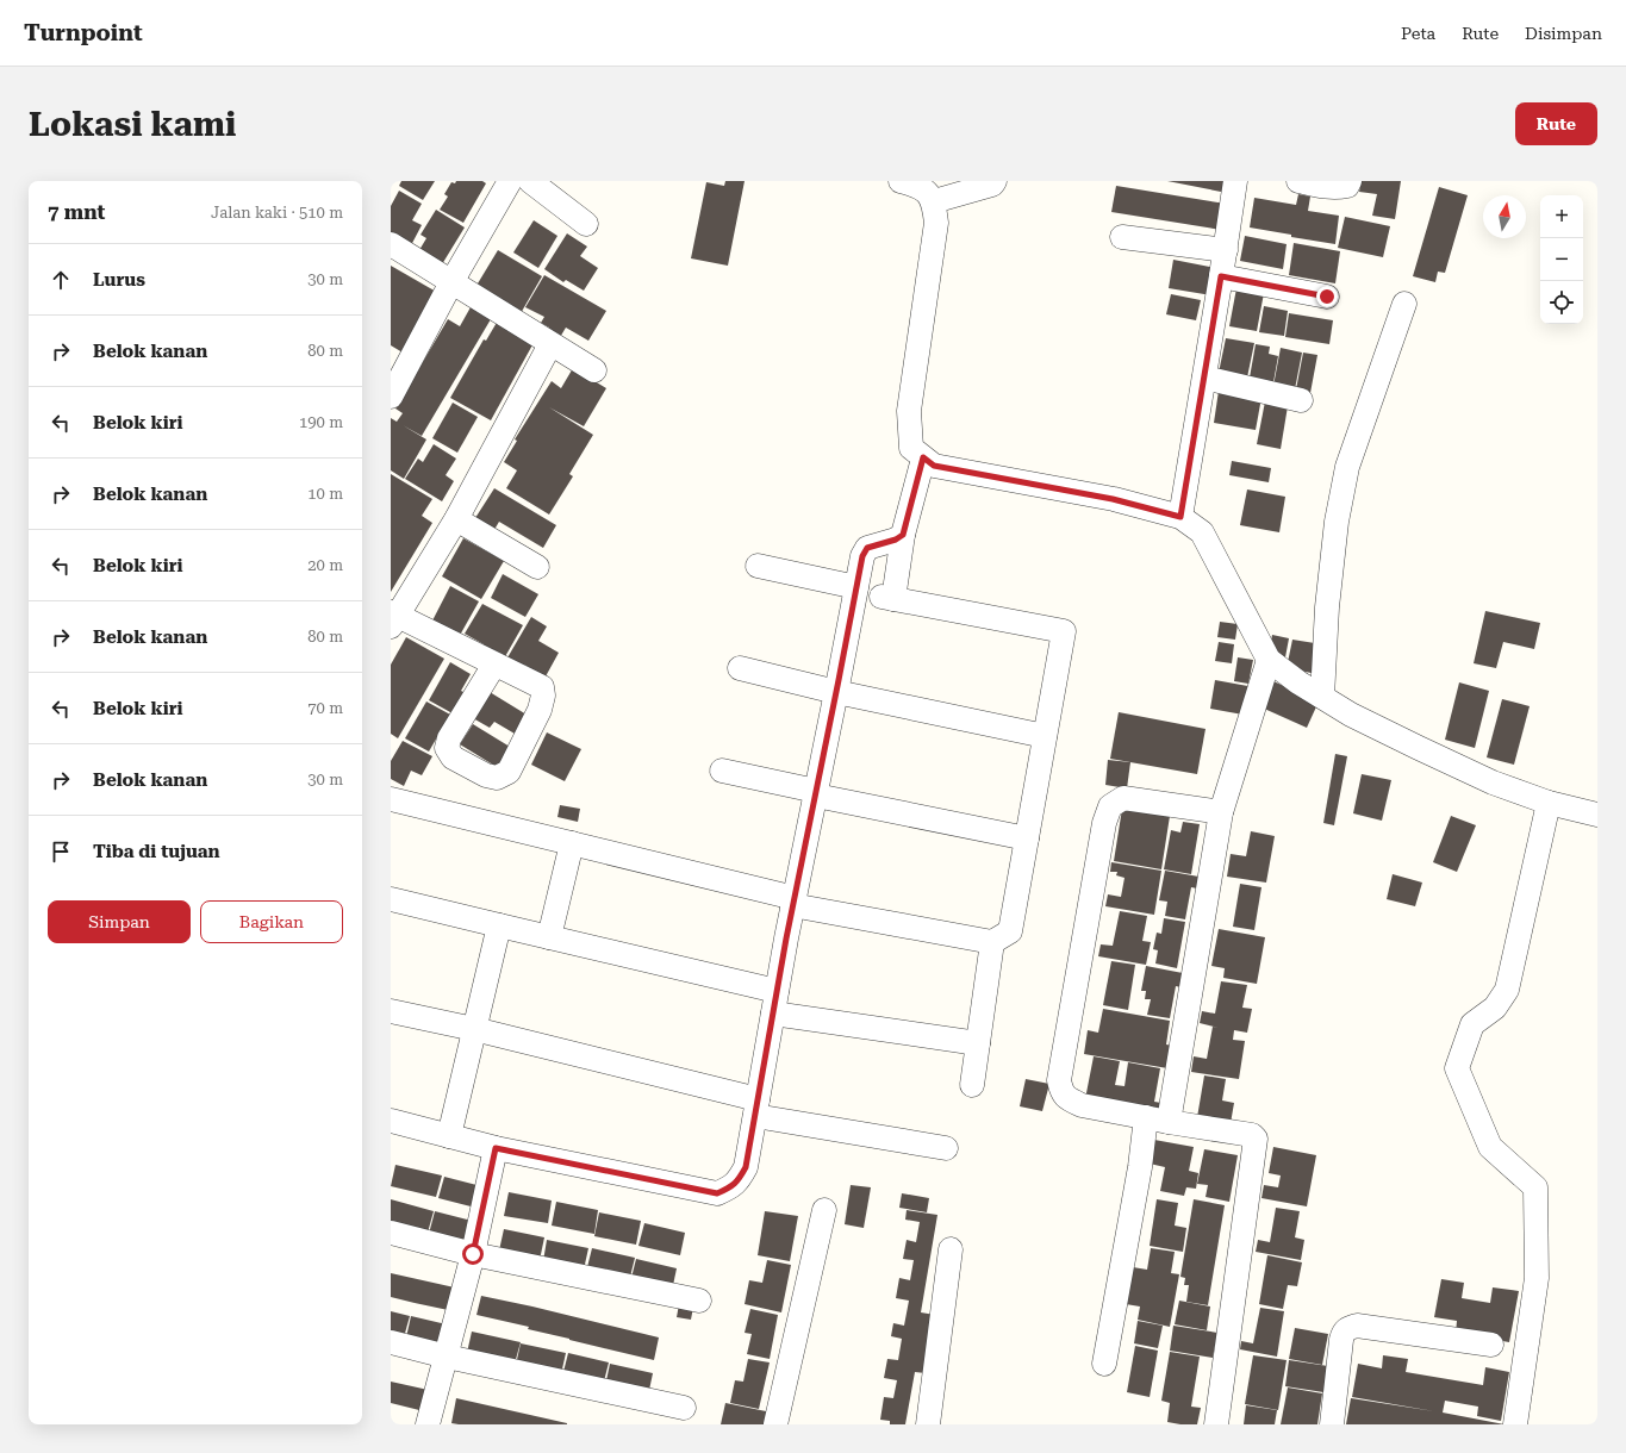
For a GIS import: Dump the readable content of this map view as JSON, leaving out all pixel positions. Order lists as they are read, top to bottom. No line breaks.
{"north":"top","page":{"header":"Turnpoint","nav":["Peta","Rute","Disimpan"],"buttons":["Rute",["Simpan","Bagikan"]],"title":"Lokasi kami","heading":["7 mnt","Jalan kaki · 510 m"],"map_buttons":["+","−"],"list":[["Lurus","30 m"],["Belok kanan","80 m"],["Belok kiri","190 m"],["Belok kanan","10 m"],["Belok kiri","20 m"],["Belok kanan","80 m"],["Belok kiri","70 m"],["Belok kanan","30 m"],"Tiba di tujuan"]}}
